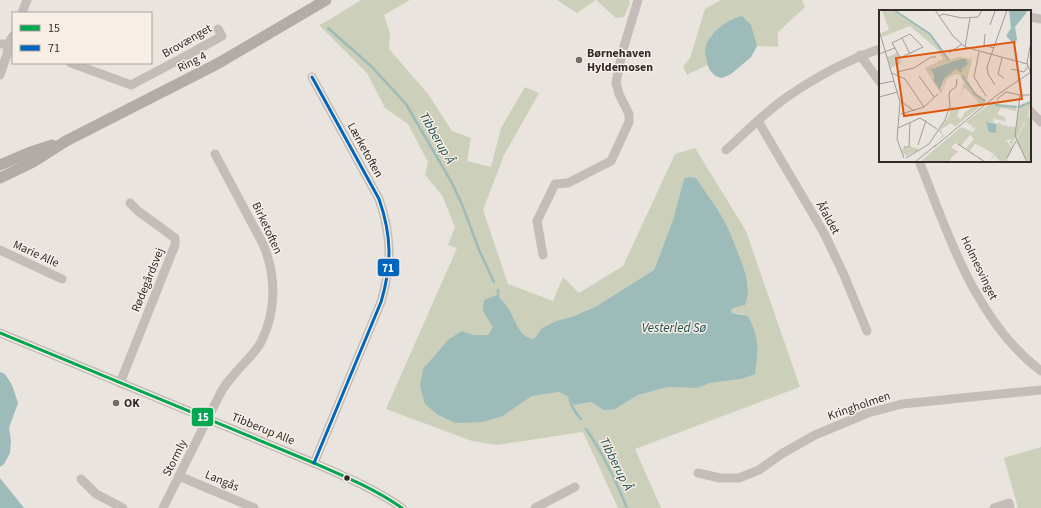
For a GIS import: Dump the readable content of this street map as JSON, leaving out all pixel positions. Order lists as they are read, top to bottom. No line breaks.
{"streets":{"main road":["Ring 4"],"street":["Brovænget","Lærketoften","Åfaldet","Birketoften","Marie Alle","Holmesvinget","Rødegårdsvej","Kringholmen","Tibberup Alle","Stormly","Langås"]},"crossings":[["Lærketoften","Tibberup Alle"],["Birketoften","Tibberup Alle"],["Birketoften","Stormly"],["Rødegårdsvej","Tibberup Alle"],["Tibberup Alle","Stormly"],["Stormly","Langås"]],"water":["Tibberup Å","Vesterled Sø"],"places":["Børnehaven Hyldemosen","OK"],"lines":["transit line 71","transit line 15"],"legend":["15","71"]}
